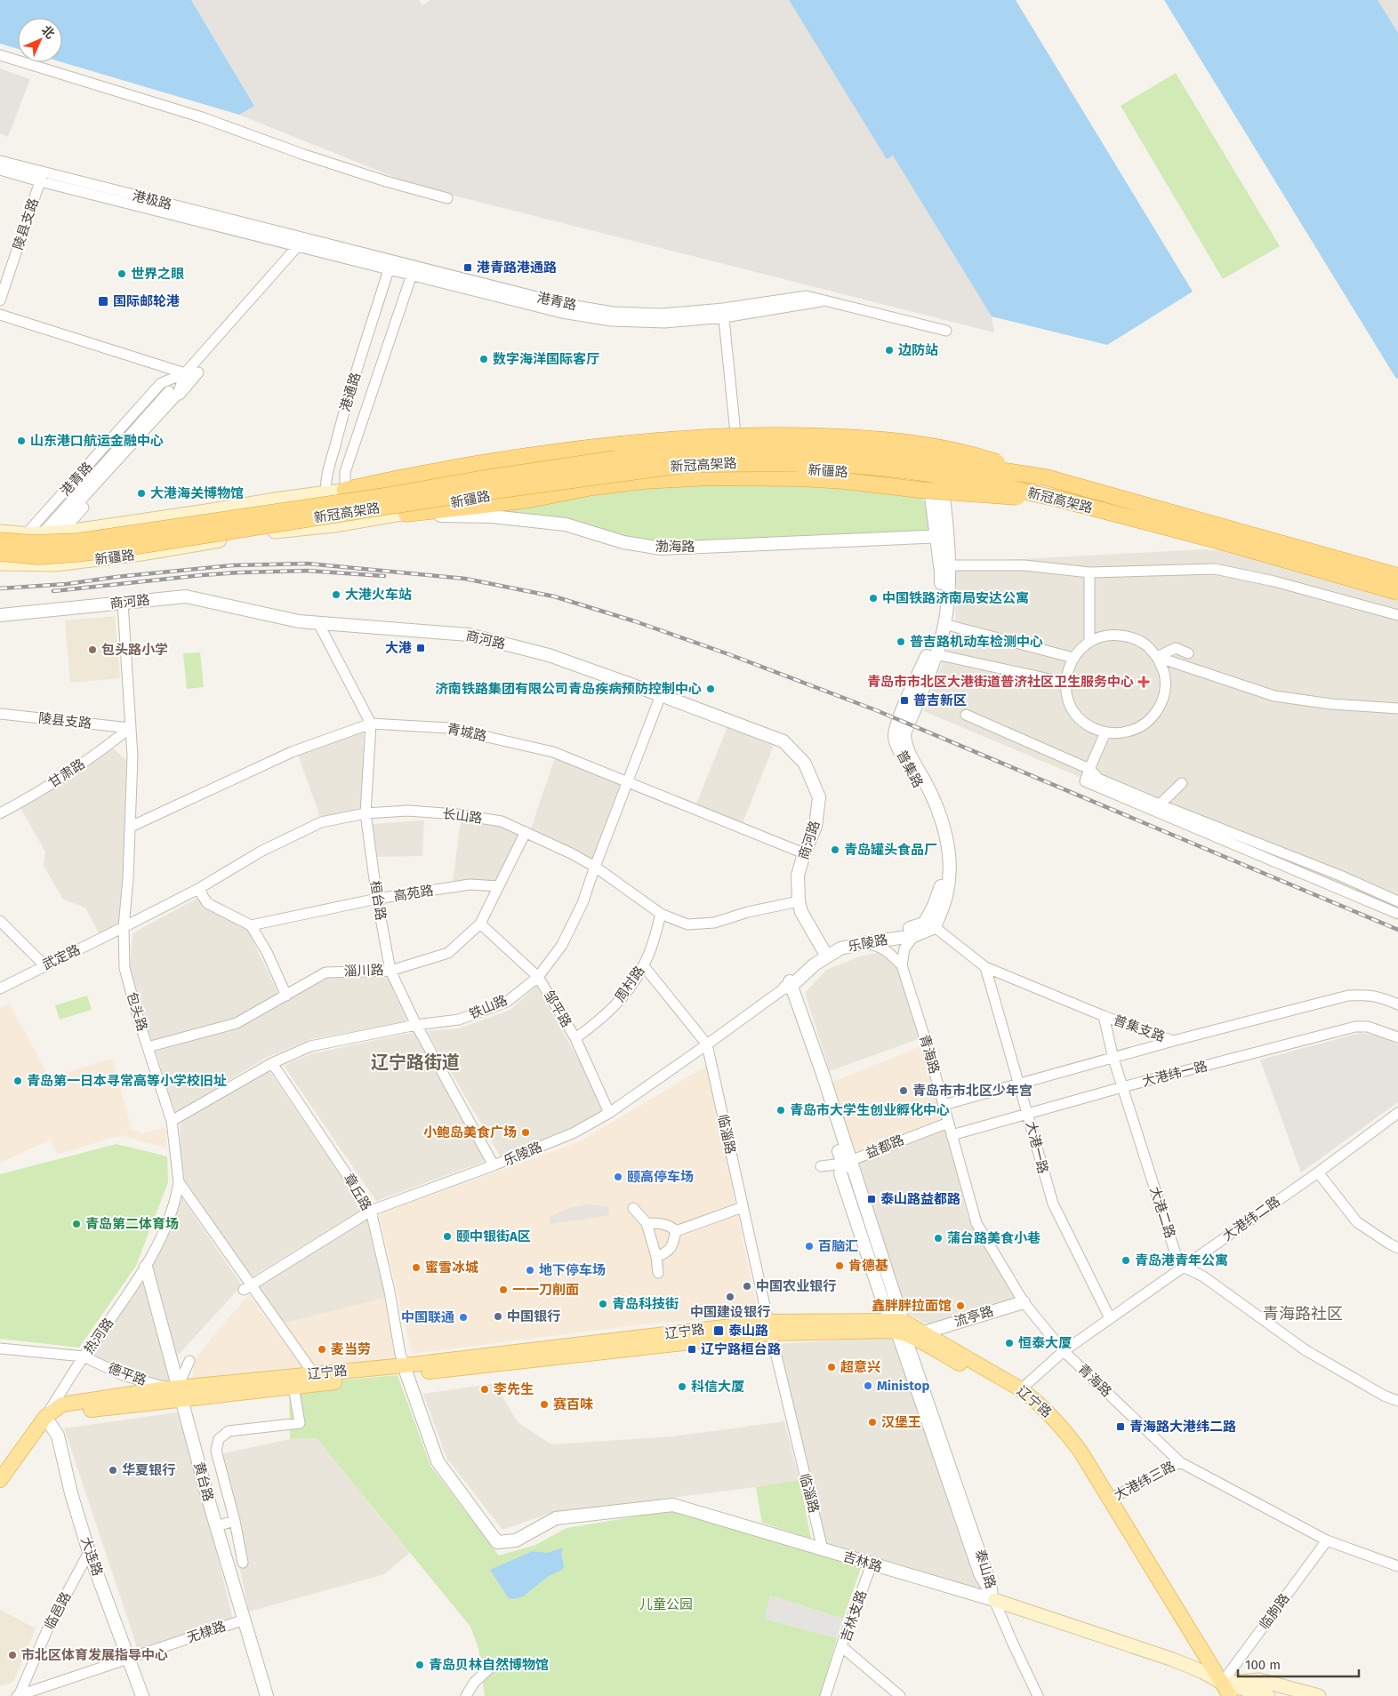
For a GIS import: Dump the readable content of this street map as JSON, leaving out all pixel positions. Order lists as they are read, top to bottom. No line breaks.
{"streets":{"highway":["新冠高架路"],"main road":["新疆路","辽宁路","热河路","吉林路"],"street":["港极路","陵县支路","港青路","港通路","渤海路","商河路","青城路","普集路","甘肃路","长山路","高苑路","桓台路","乐陵路","武定路","淄川路","周村路","铁山路","邹平路","包头路","普集支路","青海路","大港纬一路","临淄路","益都路","大港一路","章丘路","大港二路","大港纬二路","流亭路","德平路","大港纬三路","黄台路","大连路","泰山路","临邑路","临朐路","吉林支路","无棣路"]},"crossings":[["港极路","陵县支路"],["港极路","港青路"],["陵县支路","甘肃路"],["陵县支路","包头路"],["港青路","港通路"],["港青路","新疆路"],["港通路","新疆路"],["新疆路","渤海路"],["渤海路","普集路"],["商河路","青城路"],["商河路","长山路"],["商河路","乐陵路"],["商河路","铁山路"],["商河路","包头路"],["青城路","桓台路"],["青城路","铁山路"],["青城路","包头路"],["普集路","乐陵路"],["普集路","普集支路"],["甘肃路","包头路"],["长山路","桓台路"],["长山路","武定路"],["长山路","淄川路"],["长山路","周村路"],["长山路","铁山路"],["长山路","包头路"],["高苑路","桓台路"],["高苑路","淄川路"],["桓台路","乐陵路"],["桓台路","淄川路"],["桓台路","铁山路"],["乐陵路","邹平路"],["乐陵路","包头路"],["乐陵路","普集支路"],["乐陵路","青海路"],["乐陵路","临淄路"],["乐陵路","章丘路"],["乐陵路","泰山路"],["武定路","包头路"],["淄川路","邹平路"],["淄川路","包头路"],["周村路","邹平路"],["周村路","临淄路"],["铁山路","邹平路"],["铁山路","包头路"],["铁山路","章丘路"],["包头路","辽宁路"],["包头路","热河路"],["普集支路","大港一路"],["普集支路","大港二路"],["青海路","大港纬一路"],["青海路","益都路"],["青海路","大港纬二路"],["青海路","流亭路"],["青海路","大港纬三路"],["青海路","临朐路"],["大港纬一路","大港一路"],["大港纬一路","大港二路"],["临淄路","辽宁路"],["临淄路","吉林路"],["益都路","泰山路"],["大港一路","大港纬二路"],["章丘路","辽宁路"],["章丘路","吉林路"],["大港二路","大港纬二路"],["大港纬二路","辽宁路"],["流亭路","辽宁路"],["辽宁路","热河路"],["辽宁路","德平路"],["辽宁路","大港纬三路"],["辽宁路","黄台路"],["辽宁路","大连路"],["辽宁路","吉林路"],["辽宁路","泰山路"],["辽宁路","临朐路"],["热河路","德平路"],["热河路","黄台路"],["热河路","大连路"],["德平路","黄台路"],["黄台路","无棣路"],["大连路","临邑路"],["大连路","无棣路"],["吉林路","泰山路"],["吉林路","吉林支路"],["临邑路","无棣路"]],"districts":["辽宁路街道","青海路社区"],"parks":["儿童公园"],"places":{"transit":["港青路港通路","国际邮轮港","大港","普吉新区","泰山路益都路","泰山路","辽宁路桓台路","青海路大港纬二路"],"other":["世界之眼","边防站","数字海洋国际客厅","山东港口航运金融中心","大港海关博物馆","大港火车站","中国铁路济南局安达公寓","普吉路机动车检测中心","包头路小学","济南铁路集团有限公司青岛疾病预防控制中心","青岛罐头食品厂","青岛第一日本寻常高等小学校旧址","青岛市市北区少年宫","青岛市大学生创业孵化中心","小鲍岛美食广场","颐高停车场","青岛第二体育场","颐中银街A区","蒲台路美食小巷","百脑汇","青岛港青年公寓","肯德基","蜜雪冰城","地下停车场","中国农业银行","一一刀削面","中国建设银行","青岛科技街","鑫胖胖拉面馆","中国银行","中国联通","恒泰大厦","麦当劳","超意兴","Ministop","科信大厦","李先生","赛百味","汉堡王","华夏银行","市北区体育发展指导中心","青岛贝林自然博物馆"],"health":["青岛市市北区大港街道普济社区卫生服务中心"]},"scale_bar":"100 m","north":"top right"}
